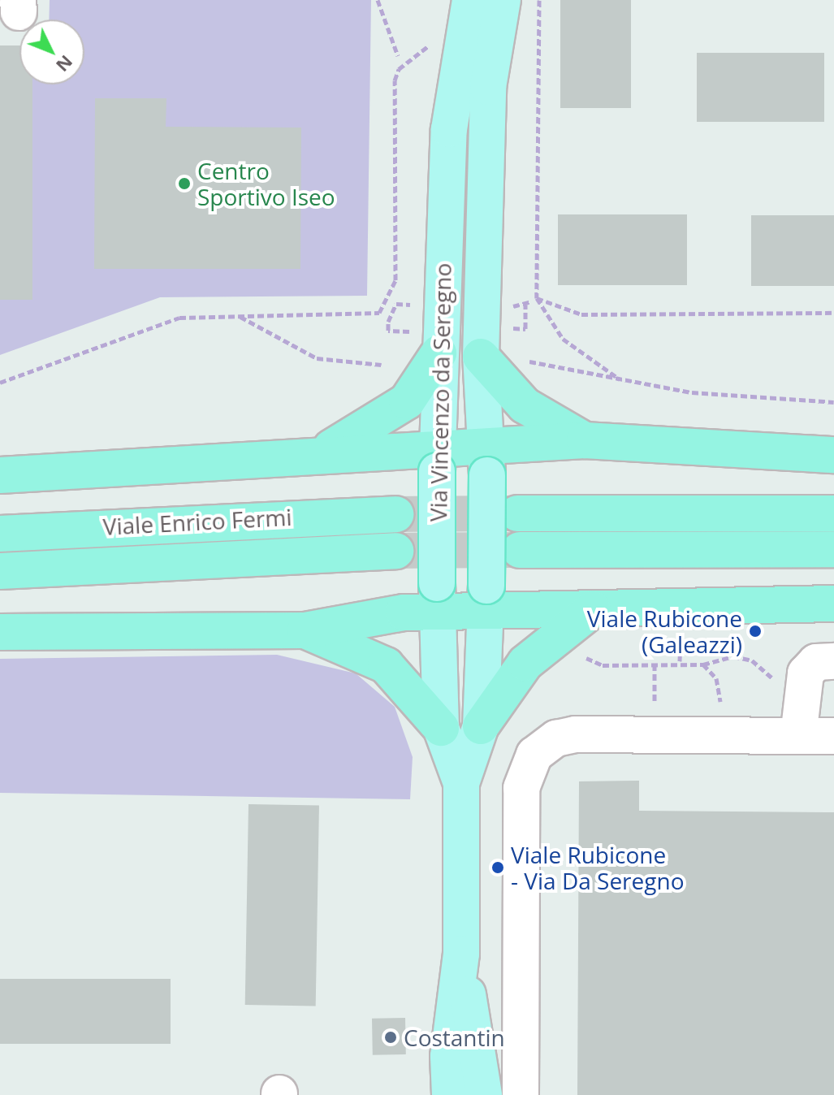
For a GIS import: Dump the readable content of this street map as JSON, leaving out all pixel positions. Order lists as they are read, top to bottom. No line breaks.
{"streets":{"highway":["Viale Enrico Fermi"],"main road":["Via Vincenzo da Seregno"]},"places":["Centro Sportivo Iseo","Viale Rubicone (Galeazzi)","Viale Rubicone - Via Da Seregno","Costantin"],"north":"bottom right"}
